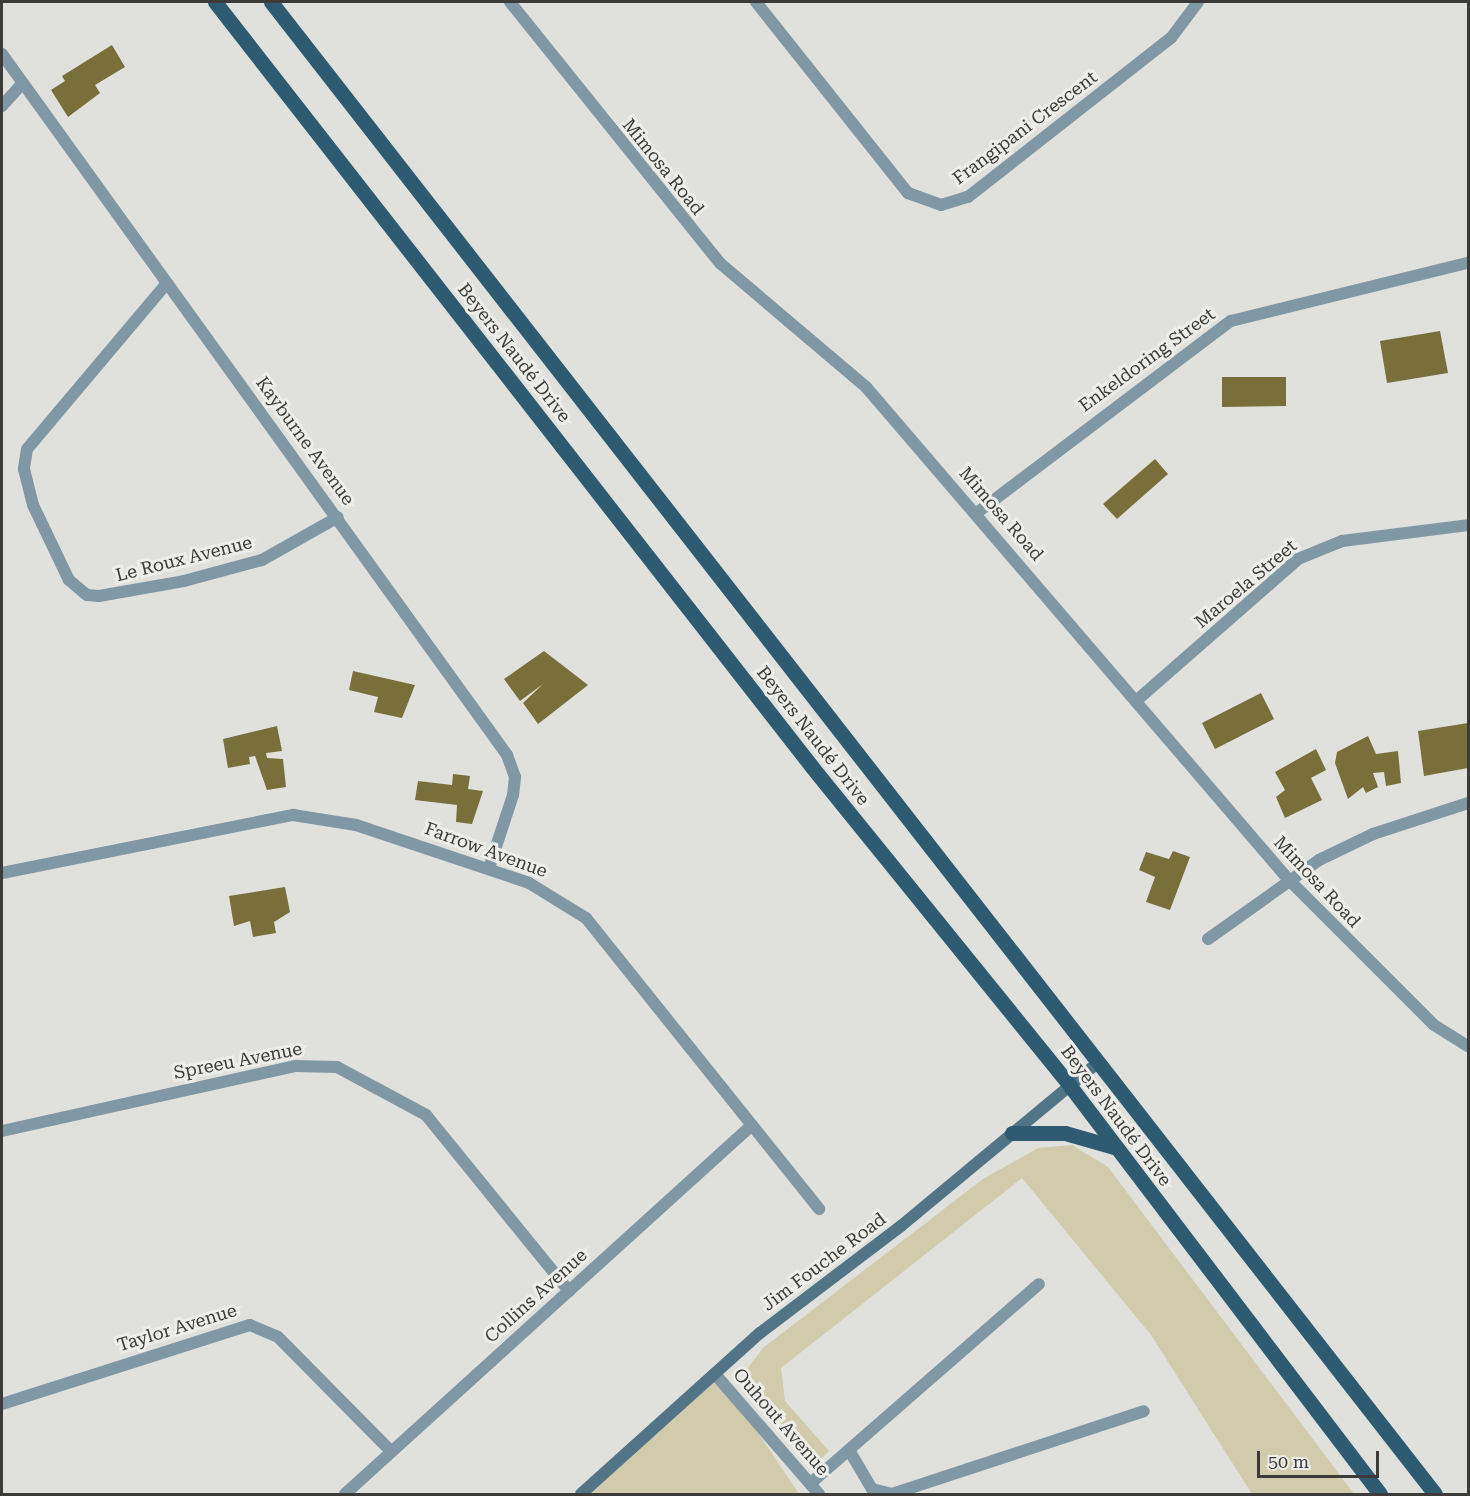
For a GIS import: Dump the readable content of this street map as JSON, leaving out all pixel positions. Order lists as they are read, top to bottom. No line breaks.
{"streets":{"main road":["Beyers Naudé Drive"],"street":["Frangipani Crescent","Mimosa Road","Enkeldoring Street","Kayburne Avenue","Le Roux Avenue","Maroela Street","Farrow Avenue","Spreeu Avenue","Jim Fouche Road","Collins Avenue","Taylor Avenue","Ouhout Avenue"]},"crossings":[["Mimosa Road","Enkeldoring Street"],["Mimosa Road","Maroela Street"],["Beyers Naudé Drive","Jim Fouche Road"],["Kayburne Avenue","Le Roux Avenue"],["Kayburne Avenue","Farrow Avenue"],["Farrow Avenue","Collins Avenue"],["Spreeu Avenue","Collins Avenue"],["Jim Fouche Road","Ouhout Avenue"],["Collins Avenue","Taylor Avenue"]],"scale_bar":"50 m"}
